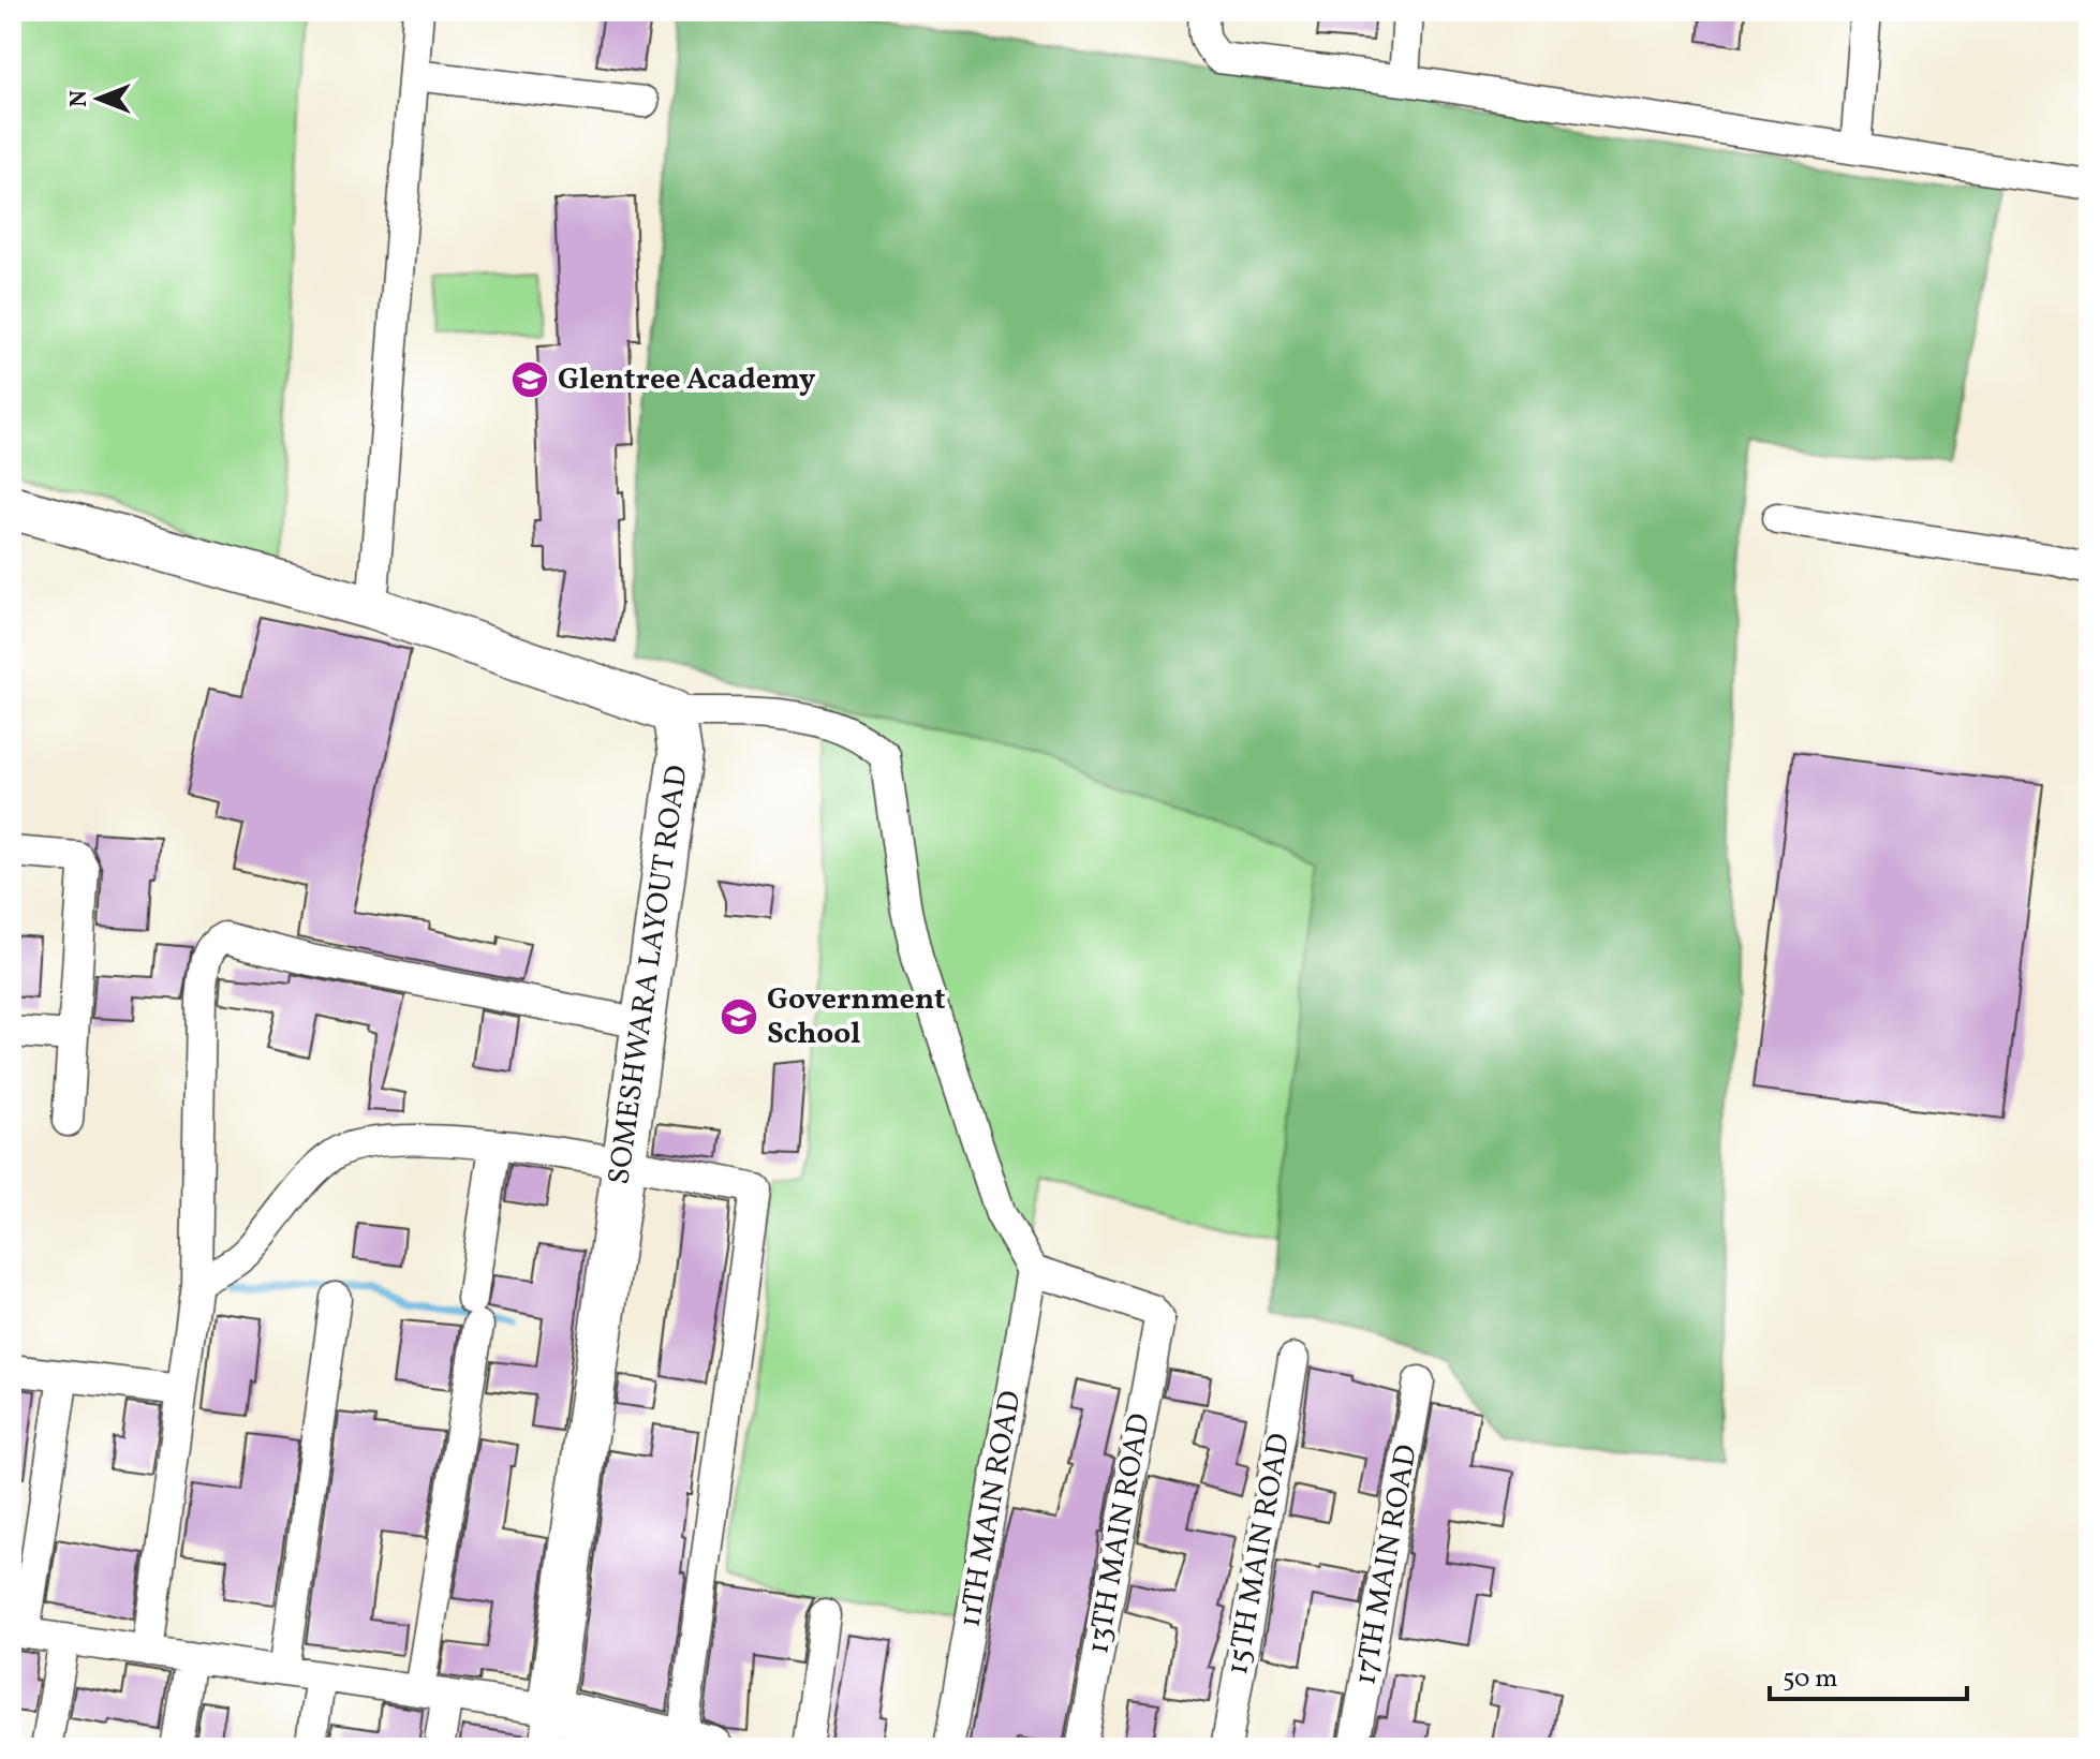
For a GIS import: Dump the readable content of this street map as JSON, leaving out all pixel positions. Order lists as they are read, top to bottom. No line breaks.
{"streets":{"street":["SOMESHWARA LAYOUT ROAD","11TH MAIN ROAD","13TH MAIN ROAD","15TH MAIN ROAD","17TH MAIN ROAD"]},"crossings":[["11TH MAIN ROAD","13TH MAIN ROAD"]],"places":{"school or university":["Glentree Academy","Government School"]},"scale_bar":"50 m","north":"left"}
